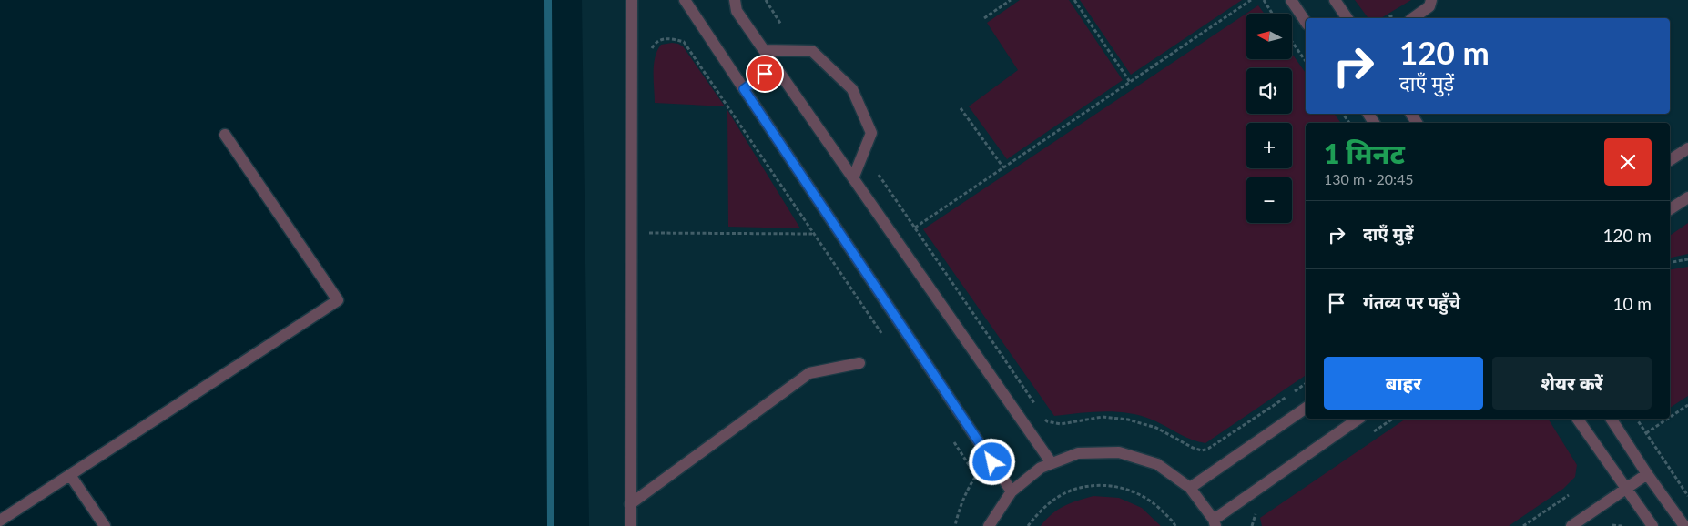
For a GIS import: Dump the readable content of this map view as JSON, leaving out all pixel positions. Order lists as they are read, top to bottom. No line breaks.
{"north":"left","page":{"map_buttons":["+","−"],"turn":["120 m","दाएँ मुड़ें"],"heading":["1 मिनट","130 m · 20:45"],"list":[{"name":"दाएँ मुड़ें","value":"120 m"},{"name":"गंतव्य पर पहुँचे","value":"10 m"}],"buttons":["बाहर","शेयर करें"]}}
